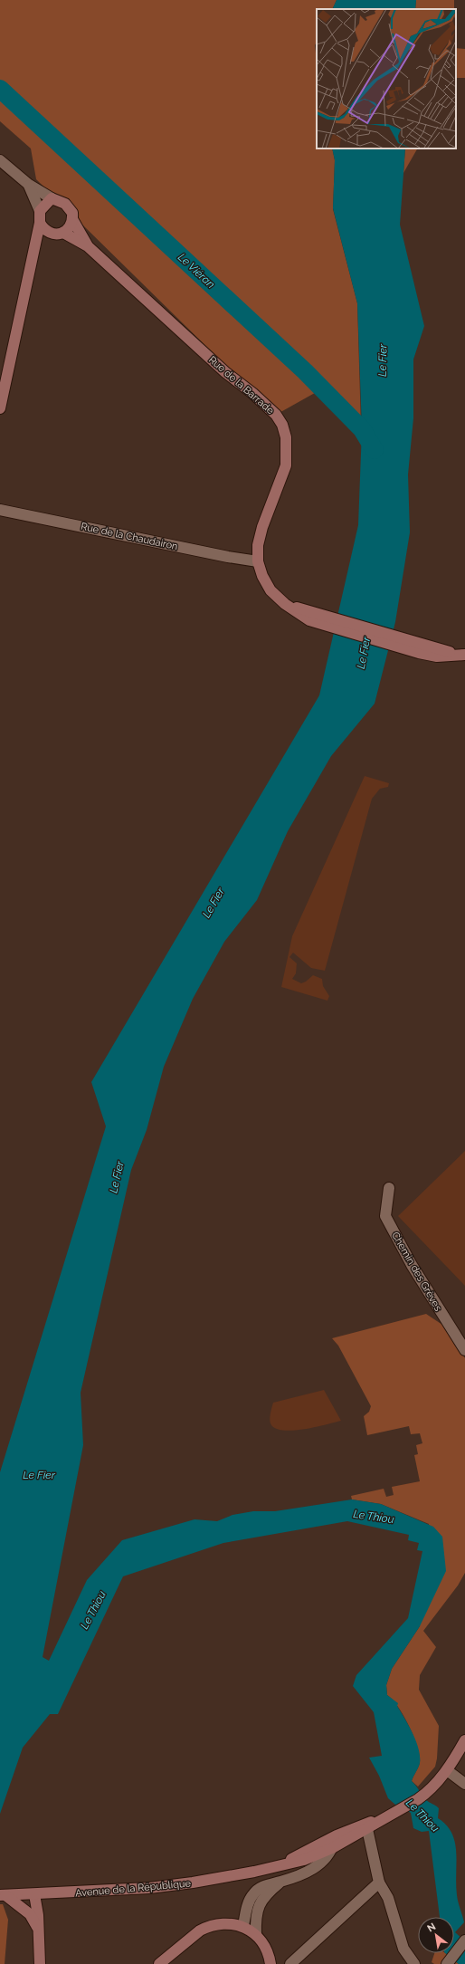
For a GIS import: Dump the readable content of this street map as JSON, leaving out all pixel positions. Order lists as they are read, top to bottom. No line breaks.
{"streets":{"street":["Rue de la Barrade","Rue de la Chaudairon","Chemin des Grèves","Avenue de la République"]},"crossings":[["Rue de la Barrade","Rue de la Chaudairon"]],"water":["Le Viéran","Le Fier","Le Thiou"],"north":"top left"}
